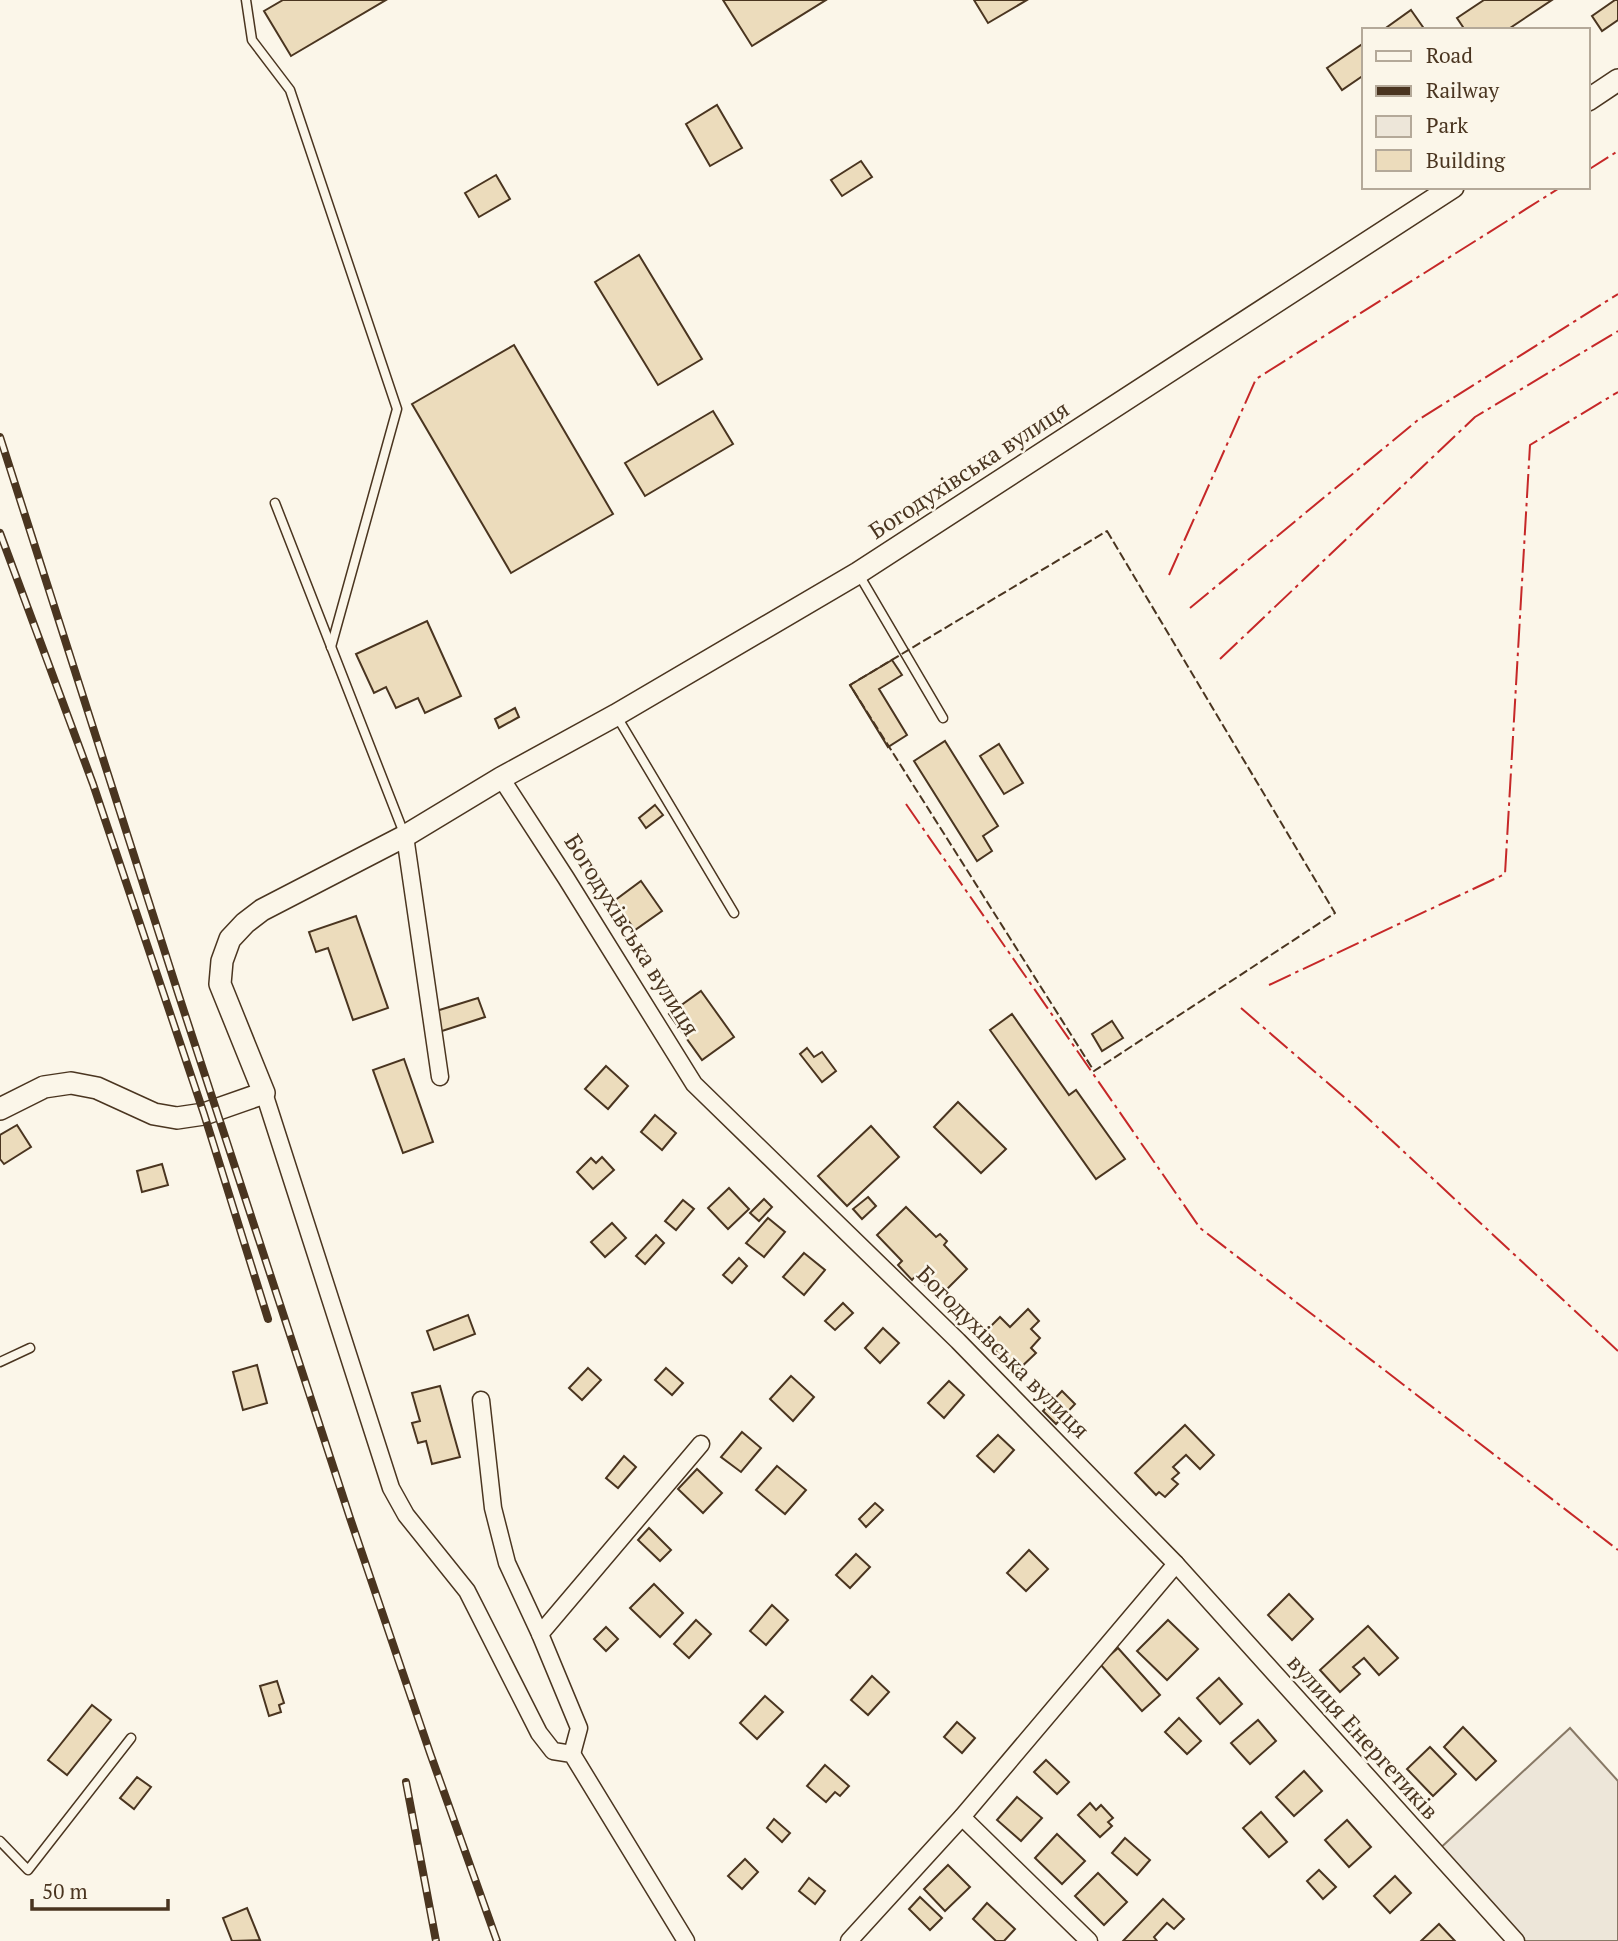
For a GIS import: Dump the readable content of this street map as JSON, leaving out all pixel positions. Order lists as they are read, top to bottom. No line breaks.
{"streets":{"street":["Богодухівська вулиця","вулиця Енергетиків"]},"crossings":[["Богодухівська вулиця","вулиця Енергетиків"]],"legend":["Road","Railway","Park","Building"],"scale_bar":"50 m"}
